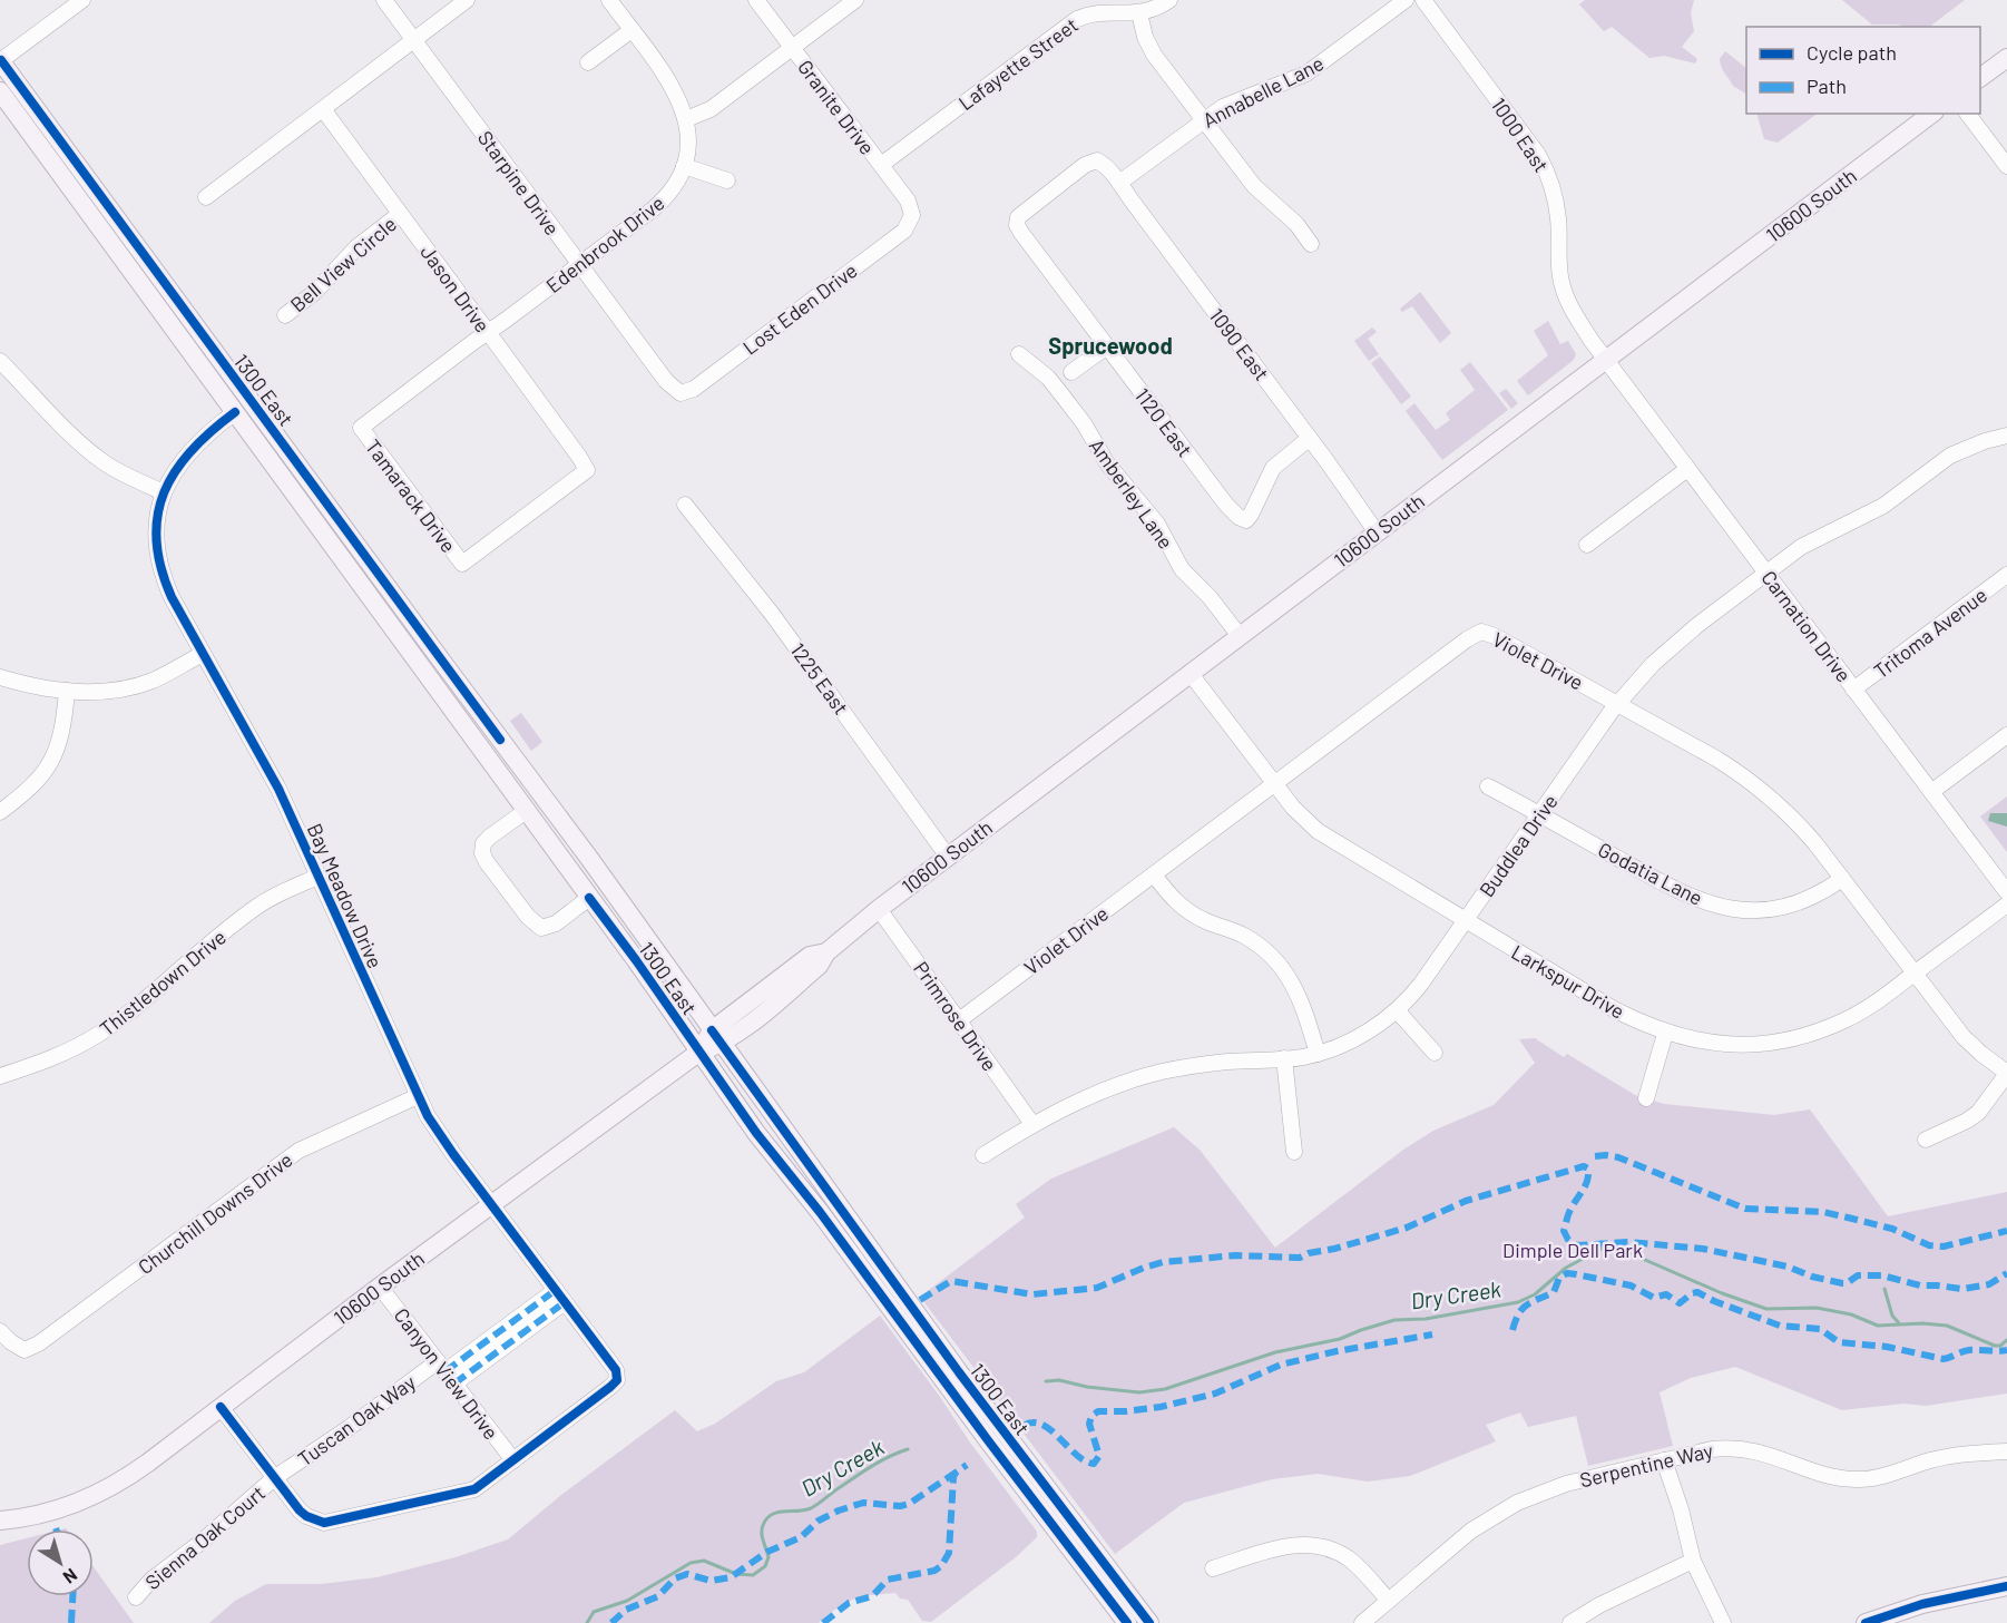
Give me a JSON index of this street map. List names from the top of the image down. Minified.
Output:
{"streets":{"main road":["10600 South","1300 East"],"street":["Lafayette Street","Annabelle Lane","Granite Drive","1000 East","Starpine Drive","Edenbrook Drive","Bell View Circle","Jason Drive","Lost Eden Drive","1090 East","1120 East","Amberley Lane","Tamarack Drive","Carnation Drive","Tritoma Avenue","Violet Drive","1225 East","Buddlea Drive","Godatia Lane","Bay Meadow Drive","Larkspur Drive","Thistledown Drive","Primrose Drive","Churchill Downs Drive","Canyon View Drive","Tuscan Oak Way","Serpentine Way","Sienna Oak Court"]},"crossings":[["Lafayette Street","Granite Drive"],["Annabelle Lane","1090 East"],["Granite Drive","Lost Eden Drive"],["1000 East","10600 South"],["1000 East","Carnation Drive"],["Starpine Drive","Edenbrook Drive"],["Starpine Drive","Lost Eden Drive"],["10600 South","1090 East"],["10600 South","1300 East"],["10600 South","Amberley Lane"],["10600 South","Carnation Drive"],["10600 South","1225 East"],["10600 South","Bay Meadow Drive"],["10600 South","Larkspur Drive"],["10600 South","Primrose Drive"],["10600 South","Canyon View Drive"],["Edenbrook Drive","Jason Drive"],["Edenbrook Drive","Tamarack Drive"],["Bell View Circle","Jason Drive"],["Jason Drive","Tamarack Drive"],["1090 East","1120 East"],["1300 East","Bay Meadow Drive"],["Carnation Drive","Tritoma Avenue"],["Carnation Drive","Buddlea Drive"],["Violet Drive","Buddlea Drive"],["Violet Drive","Godatia Lane"],["Violet Drive","Larkspur Drive"],["Violet Drive","Primrose Drive"],["Buddlea Drive","Godatia Lane"],["Buddlea Drive","Larkspur Drive"],["Buddlea Drive","Primrose Drive"],["Bay Meadow Drive","Thistledown Drive"],["Bay Meadow Drive","Churchill Downs Drive"],["Bay Meadow Drive","Canyon View Drive"],["Bay Meadow Drive","Tuscan Oak Way"],["Canyon View Drive","Tuscan Oak Way"],["Tuscan Oak Way","Sienna Oak Court"]],"districts":["Sprucewood"],"water":["Dry Creek"],"parks":["Dimple Dell Park"],"legend":["Cycle path","Path"],"north":"bottom right"}
